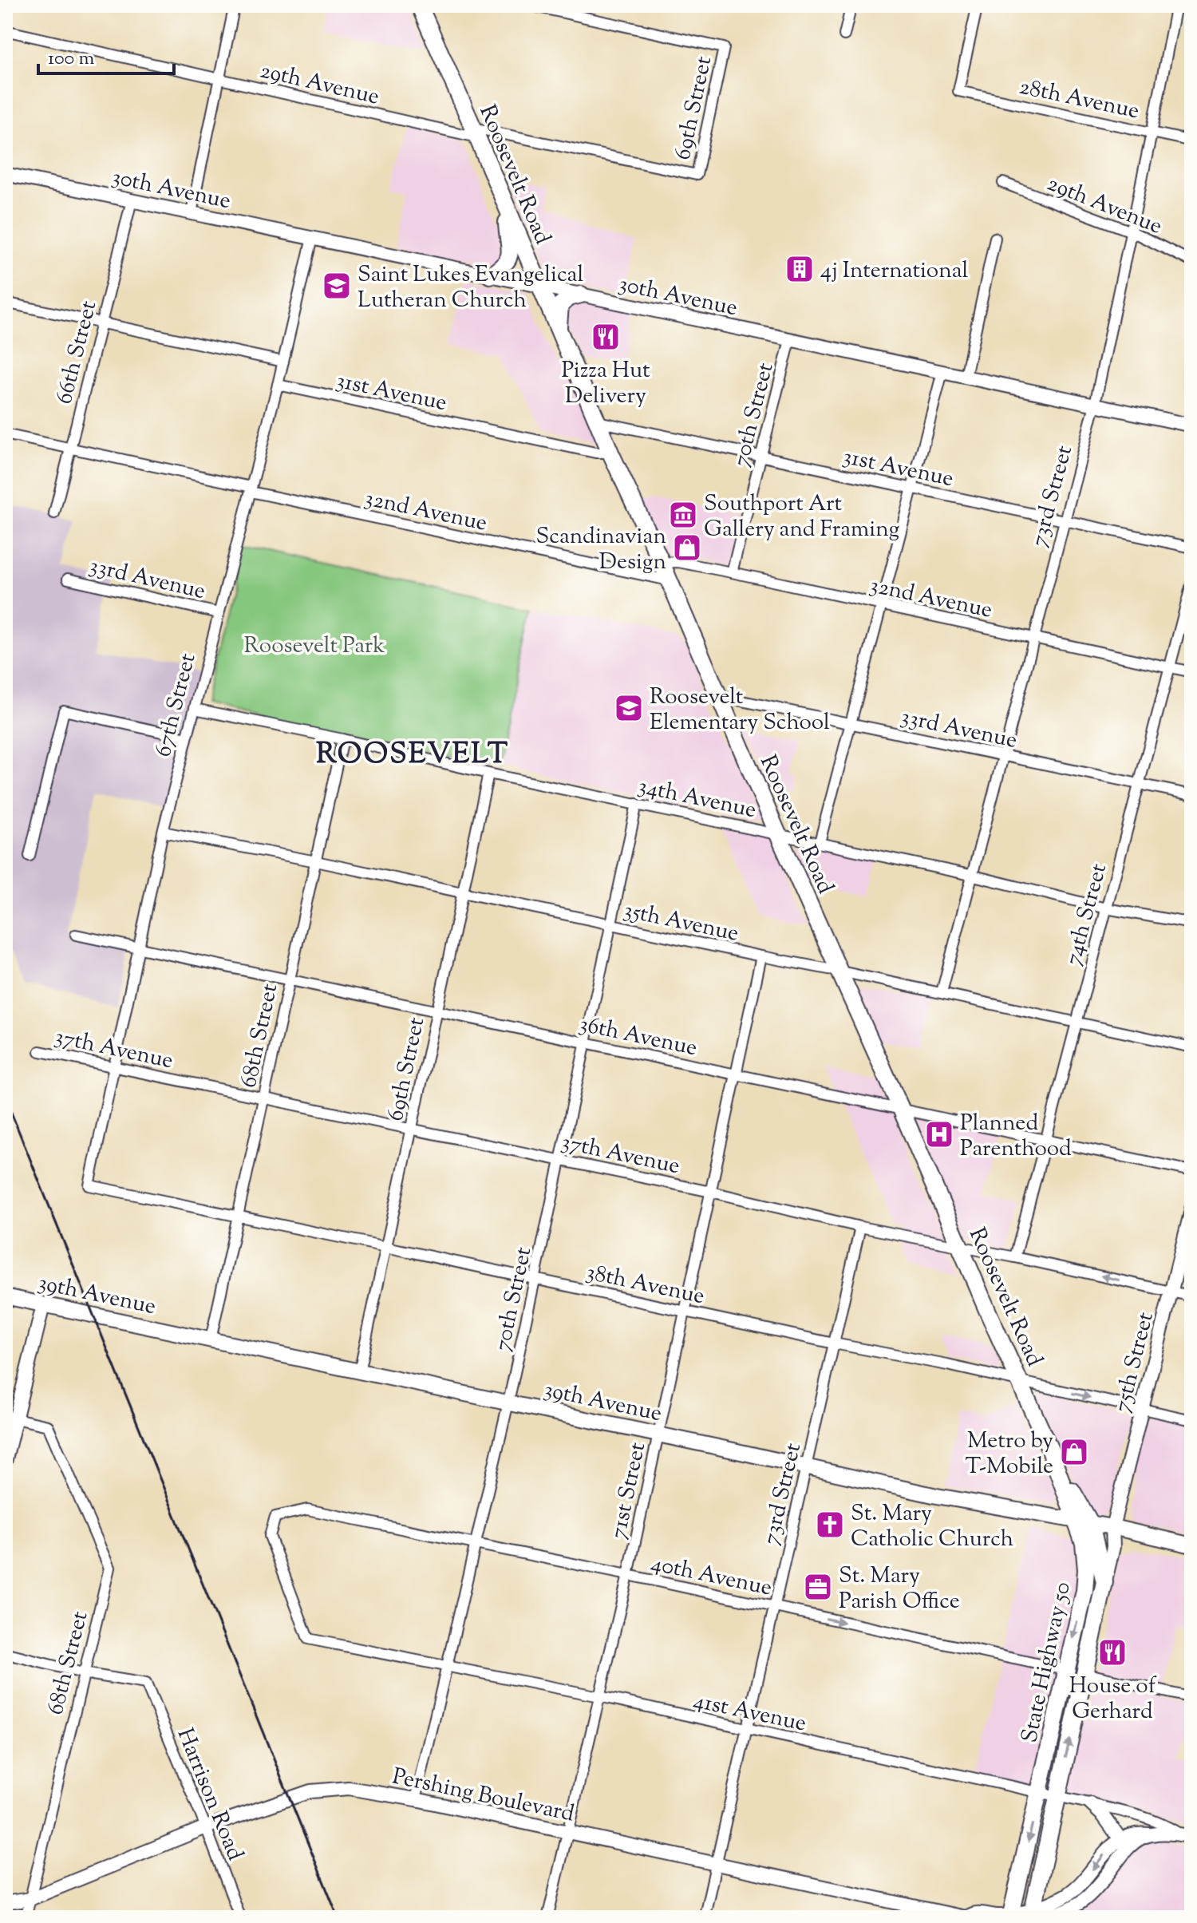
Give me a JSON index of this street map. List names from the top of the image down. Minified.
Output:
{"streets":{"main road":["Roosevelt Road","39th Avenue","State Highway 50"],"street":["29th Avenue","28th Avenue","69th Street","30th Avenue","66th Street","31st Avenue","70th Street","73rd Street","32nd Avenue","33rd Avenue","67th Street","34th Avenue","74th Street","35th Avenue","36th Avenue","68th Street","37th Avenue","38th Avenue","75th Street","71st Street","40th Avenue","41st Avenue","Harrison Road","Pershing Boulevard"]},"crossings":[["29th Avenue","69th Street"],["29th Avenue","Roosevelt Road"],["29th Avenue","73rd Street"],["28th Avenue","73rd Street"],["69th Street","34th Avenue"],["69th Street","35th Avenue"],["69th Street","36th Avenue"],["69th Street","37th Avenue"],["69th Street","38th Avenue"],["69th Street","39th Avenue"],["Roosevelt Road","30th Avenue"],["Roosevelt Road","31st Avenue"],["Roosevelt Road","32nd Avenue"],["Roosevelt Road","33rd Avenue"],["Roosevelt Road","34th Avenue"],["Roosevelt Road","35th Avenue"],["Roosevelt Road","36th Avenue"],["Roosevelt Road","37th Avenue"],["Roosevelt Road","38th Avenue"],["Roosevelt Road","State Highway 50"],["30th Avenue","66th Street"],["30th Avenue","70th Street"],["30th Avenue","73rd Street"],["30th Avenue","67th Street"],["66th Street","32nd Avenue"],["31st Avenue","70th Street"],["31st Avenue","73rd Street"],["31st Avenue","67th Street"],["70th Street","32nd Avenue"],["70th Street","34th Avenue"],["70th Street","35th Avenue"],["70th Street","36th Avenue"],["70th Street","37th Avenue"],["70th Street","38th Avenue"],["70th Street","39th Avenue"],["70th Street","40th Avenue"],["70th Street","41st Avenue"],["70th Street","Pershing Boulevard"],["73rd Street","32nd Avenue"],["73rd Street","33rd Avenue"],["73rd Street","34th Avenue"],["73rd Street","35th Avenue"],["73rd Street","37th Avenue"],["73rd Street","38th Avenue"],["73rd Street","39th Avenue"],["73rd Street","40th Avenue"],["73rd Street","41st Avenue"],["73rd Street","Pershing Boulevard"],["32nd Avenue","67th Street"],["32nd Avenue","74th Street"],["33rd Avenue","67th Street"],["33rd Avenue","74th Street"],["67th Street","34th Avenue"],["67th Street","35th Avenue"],["67th Street","36th Avenue"],["67th Street","37th Avenue"],["67th Street","38th Avenue"],["34th Avenue","74th Street"],["34th Avenue","68th Street"],["74th Street","35th Avenue"],["74th Street","36th Avenue"],["74th Street","37th Avenue"],["35th Avenue","68th Street"],["35th Avenue","71st Street"],["36th Avenue","68th Street"],["36th Avenue","71st Street"],["68th Street","37th Avenue"],["68th Street","38th Avenue"],["68th Street","39th Avenue"],["68th Street","Harrison Road"],["68th Street","Pershing Boulevard"],["37th Avenue","75th Street"],["37th Avenue","71st Street"],["38th Avenue","75th Street"],["38th Avenue","71st Street"],["39th Avenue","75th Street"],["39th Avenue","71st Street"],["39th Avenue","State Highway 50"],["75th Street","State Highway 50"],["71st Street","40th Avenue"],["71st Street","41st Avenue"],["71st Street","Pershing Boulevard"],["40th Avenue","State Highway 50"],["40th Avenue","41st Avenue"],["State Highway 50","41st Avenue"],["State Highway 50","Pershing Boulevard"],["41st Avenue","Pershing Boulevard"],["Harrison Road","Pershing Boulevard"]],"districts":["ROOSEVELT"],"parks":["Roosevelt Park"],"places":{"building":["4j International"],"school or university":["Saint Lukes Evangelical Lutheran Church","Roosevelt Elementary School"],"restaurant":["Pizza Hut Delivery","House of Gerhard"],"museum":["Southport Art Gallery and Framing"],"shop":["Scandinavian Design","Metro by T-Mobile"],"hospital":["Planned Parenthood"],"church":["St. Mary Catholic Church"],"office":["St. Mary Parish Office"]},"scale_bar":"100 m"}
